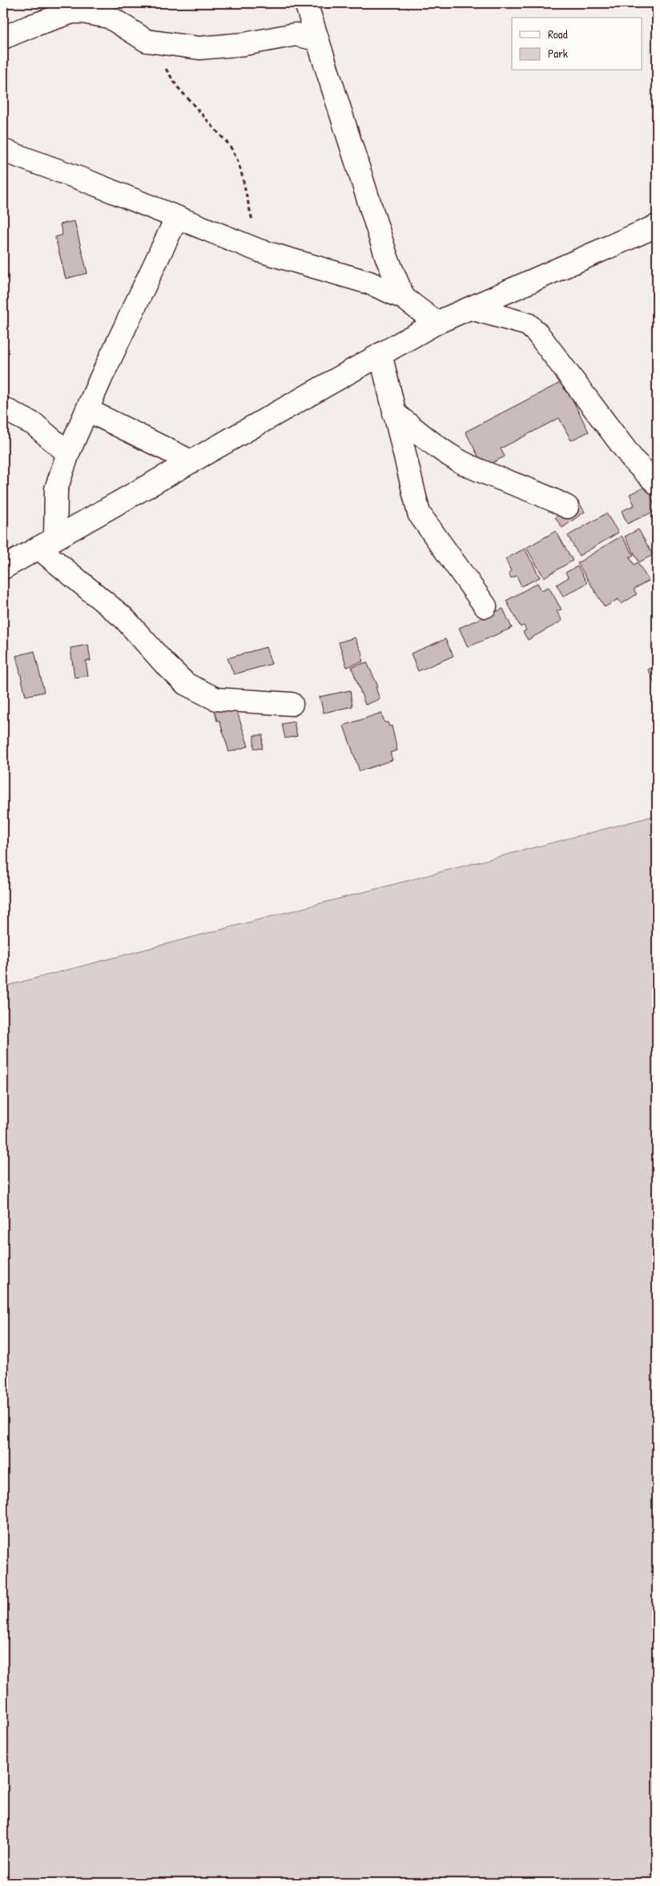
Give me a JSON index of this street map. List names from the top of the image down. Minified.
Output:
{"legend":["Road","Park"]}
